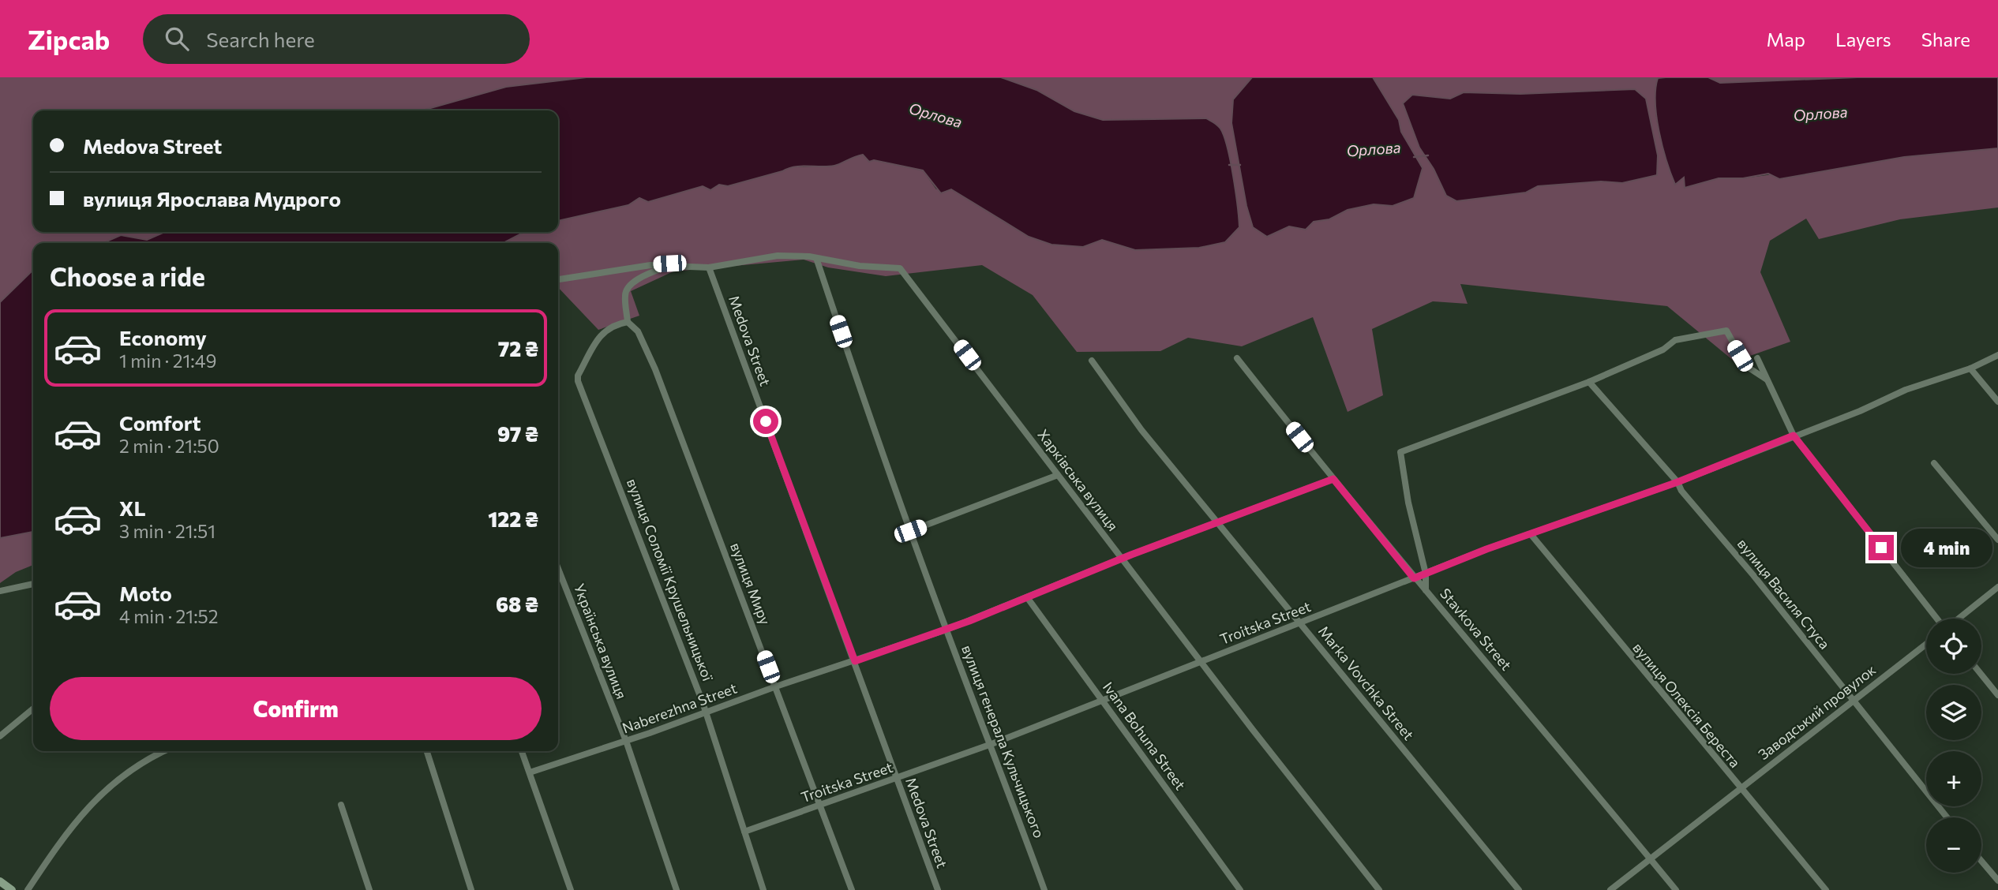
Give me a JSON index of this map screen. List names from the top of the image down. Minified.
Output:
{"streets":{"street":["Medova Street","Харківська вулиця","вулиця Соломії Крушельницької","вулиця Миру","вулиця Василя Стуса","Troitska Street","Stavkova Street","Українська вулиця","Marka Vovchka Street","вулиця Олексія Береста","Naberezhna Street","Заводський провулок","Ivana Bohuna Street","вулиця генерала Кульчицького"]},"crossings":[["Medova Street","Troitska Street"],["Medova Street","Naberezhna Street"],["Харківська вулиця","Troitska Street"],["Харківська вулиця","Naberezhna Street"],["Харківська вулиця","вулиця генерала Кульчицького"],["вулиця Соломії Крушельницької","вулиця Миру"],["вулиця Соломії Крушельницької","Troitska Street"],["вулиця Соломії Крушельницької","Naberezhna Street"],["вулиця Миру","Troitska Street"],["вулиця Миру","Naberezhna Street"],["вулиця Василя Стуса","Troitska Street"],["вулиця Василя Стуса","Заводський провулок"],["Troitska Street","Stavkova Street"],["Troitska Street","Marka Vovchka Street"],["Troitska Street","вулиця Олексія Береста"],["Troitska Street","Ivana Bohuna Street"],["Troitska Street","вулиця генерала Кульчицького"],["Stavkova Street","Naberezhna Street"],["Stavkova Street","Заводський провулок"],["Українська вулиця","Naberezhna Street"],["Marka Vovchka Street","Naberezhna Street"],["вулиця Олексія Береста","Заводський провулок"],["Naberezhna Street","Ivana Bohuna Street"],["Naberezhna Street","вулиця генерала Кульчицького"]],"water":["Орлова"],"page":{"header":"Zipcab","search":"Search here","nav":["Map","Layers","Share"],"banner":["Medova Street","вулиця Ярослава Мудрого"],"heading":"Choose a ride","list":[{"name":"Economy","note":"1 min · 21:49","value":"72 ₴"},{"name":"Comfort","note":"2 min · 21:50","value":"97 ₴"},{"name":"XL","note":"3 min · 21:51","value":"122 ₴"},{"name":"Moto","note":"4 min · 21:52","value":"68 ₴"}],"bubble":"4 min","map_buttons":["+","−"],"buttons":"Confirm"}}
